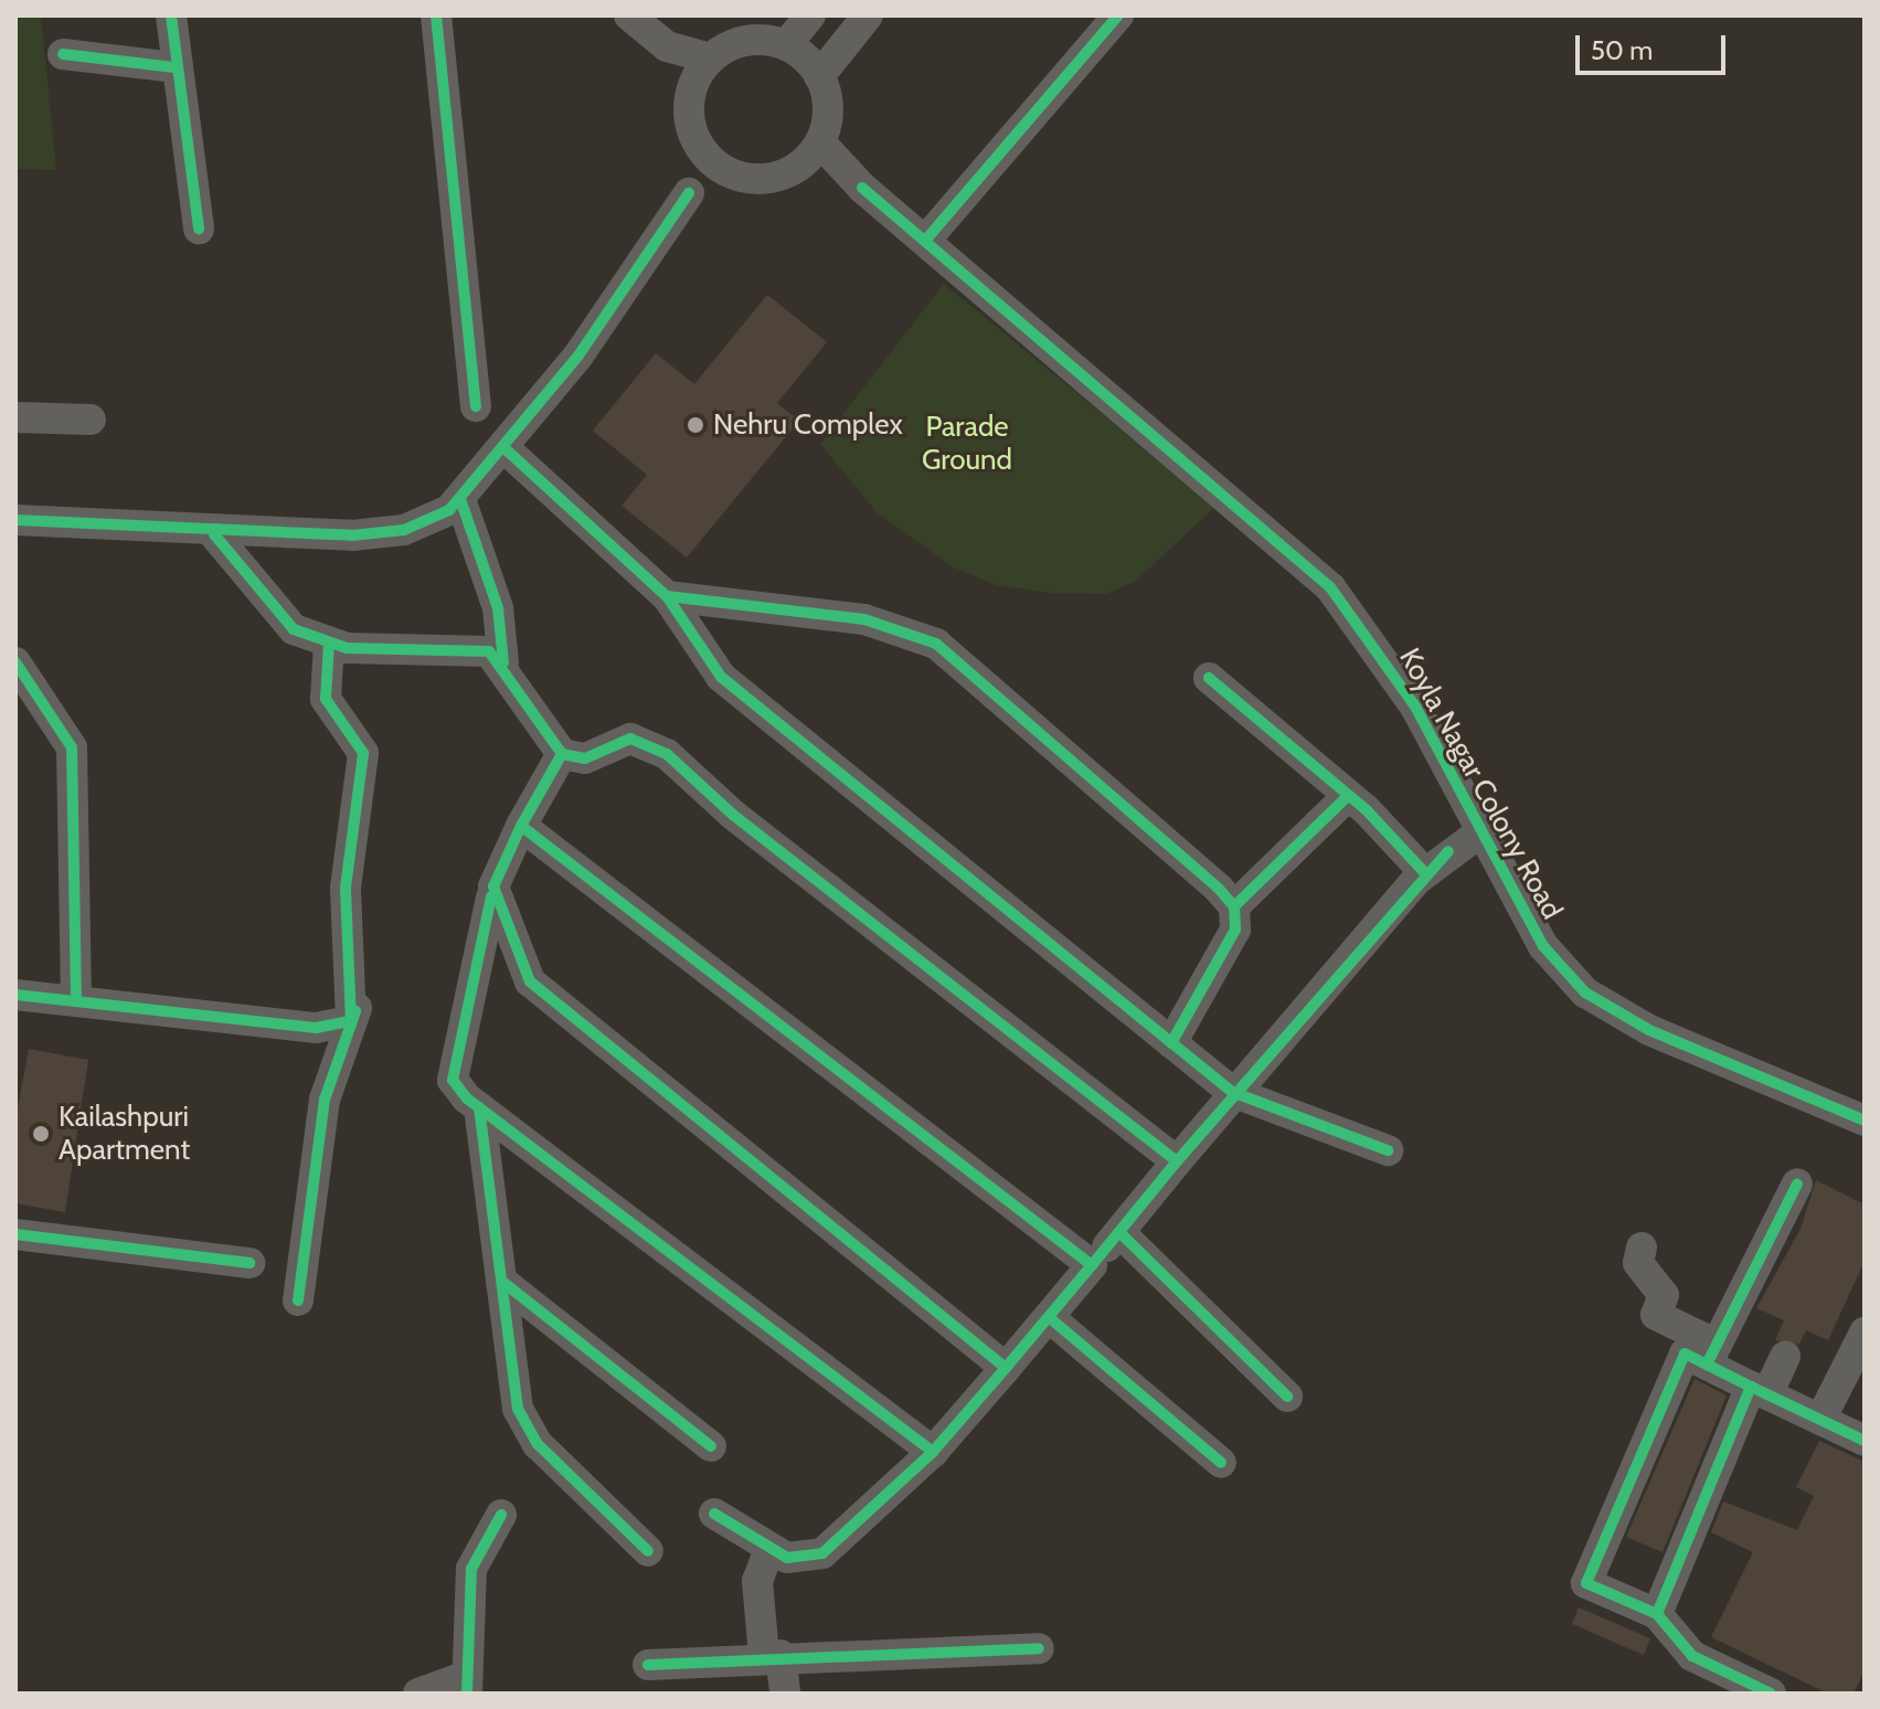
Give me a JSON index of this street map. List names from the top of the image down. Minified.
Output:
{"streets":{"street":["Koyla Nagar Colony Road"]},"parks":["Parade Ground"],"places":["Nehru Complex","Kailashpuri Apartment"],"scale_bar":"50 m"}
